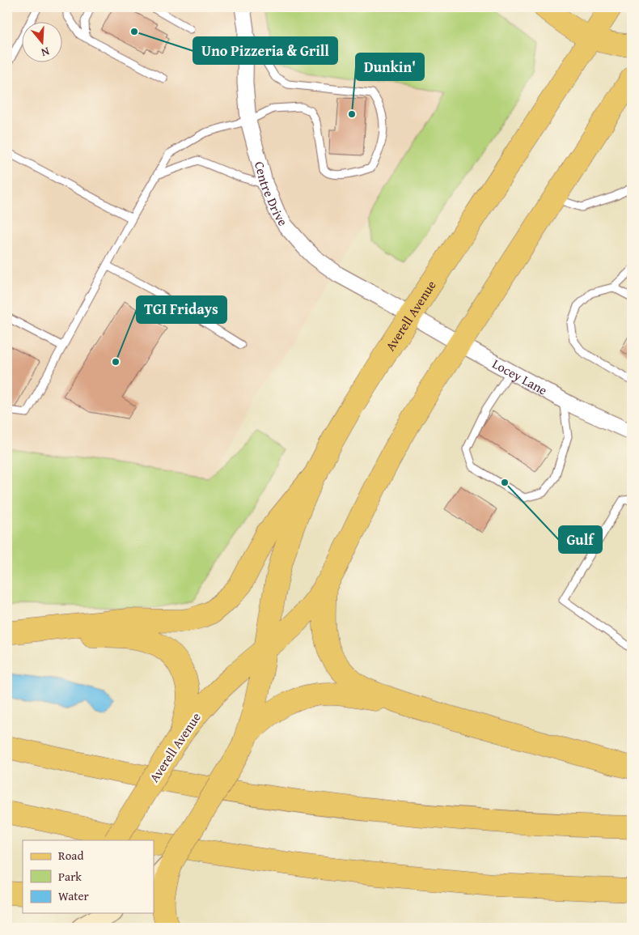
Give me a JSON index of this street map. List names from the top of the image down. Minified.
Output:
{"streets":{"main road":["Averell Avenue"],"street":["Centre Drive","Locey Lane"]},"crossings":[["Centre Drive","Averell Avenue"],["Centre Drive","Locey Lane"],["Averell Avenue","Locey Lane"]],"places":["Uno Pizzeria & Grill","Dunkin'","TGI Fridays","Gulf"],"legend":["Road","Park","Water"],"north":"bottom"}
